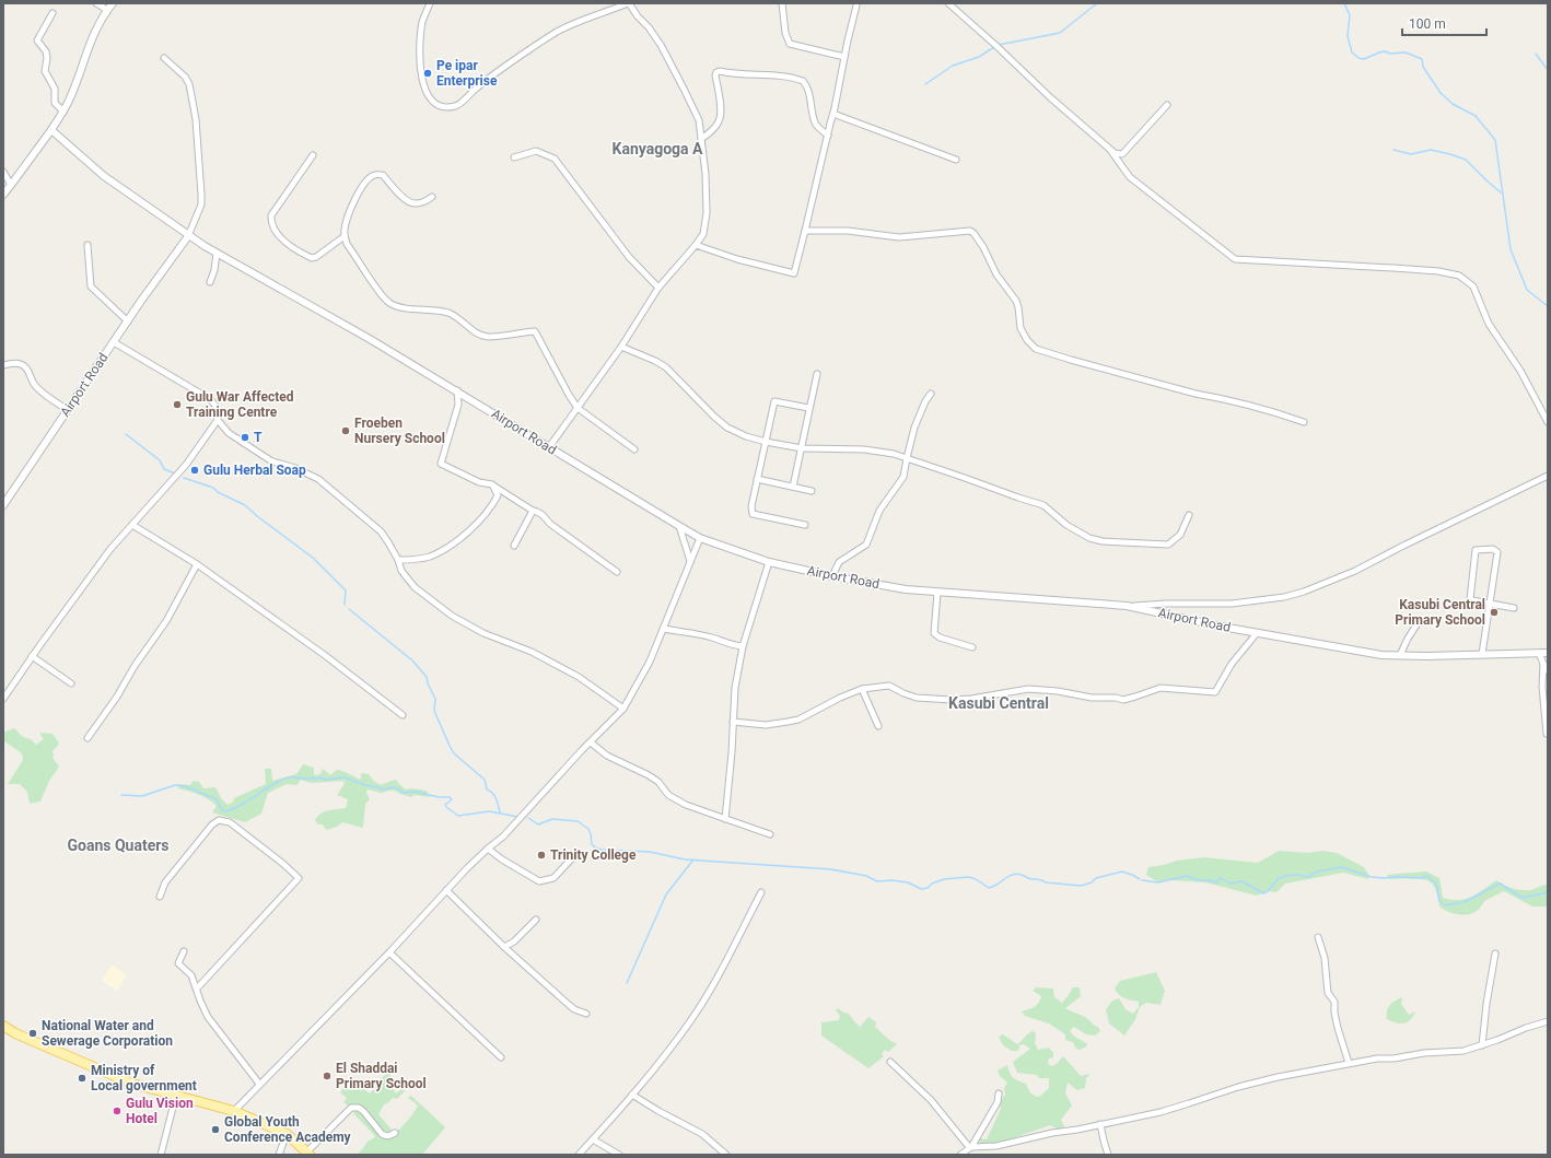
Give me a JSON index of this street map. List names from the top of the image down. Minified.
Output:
{"streets":{"street":["Airport Road"]},"districts":["Kanyagoga A","Kasubi Central","Goans Quaters"],"places":["Pe ipar Enterprise","Gulu War Affected Training Centre","Froeben Nursery School","T","Gulu Herbal Soap","Kasubi Central Primary School","Trinity College","National Water and Sewerage Corporation","El Shaddai Primary School","Ministry of Local government","Gulu Vision Hotel","Global Youth Conference Academy"],"scale_bar":"100 m"}
